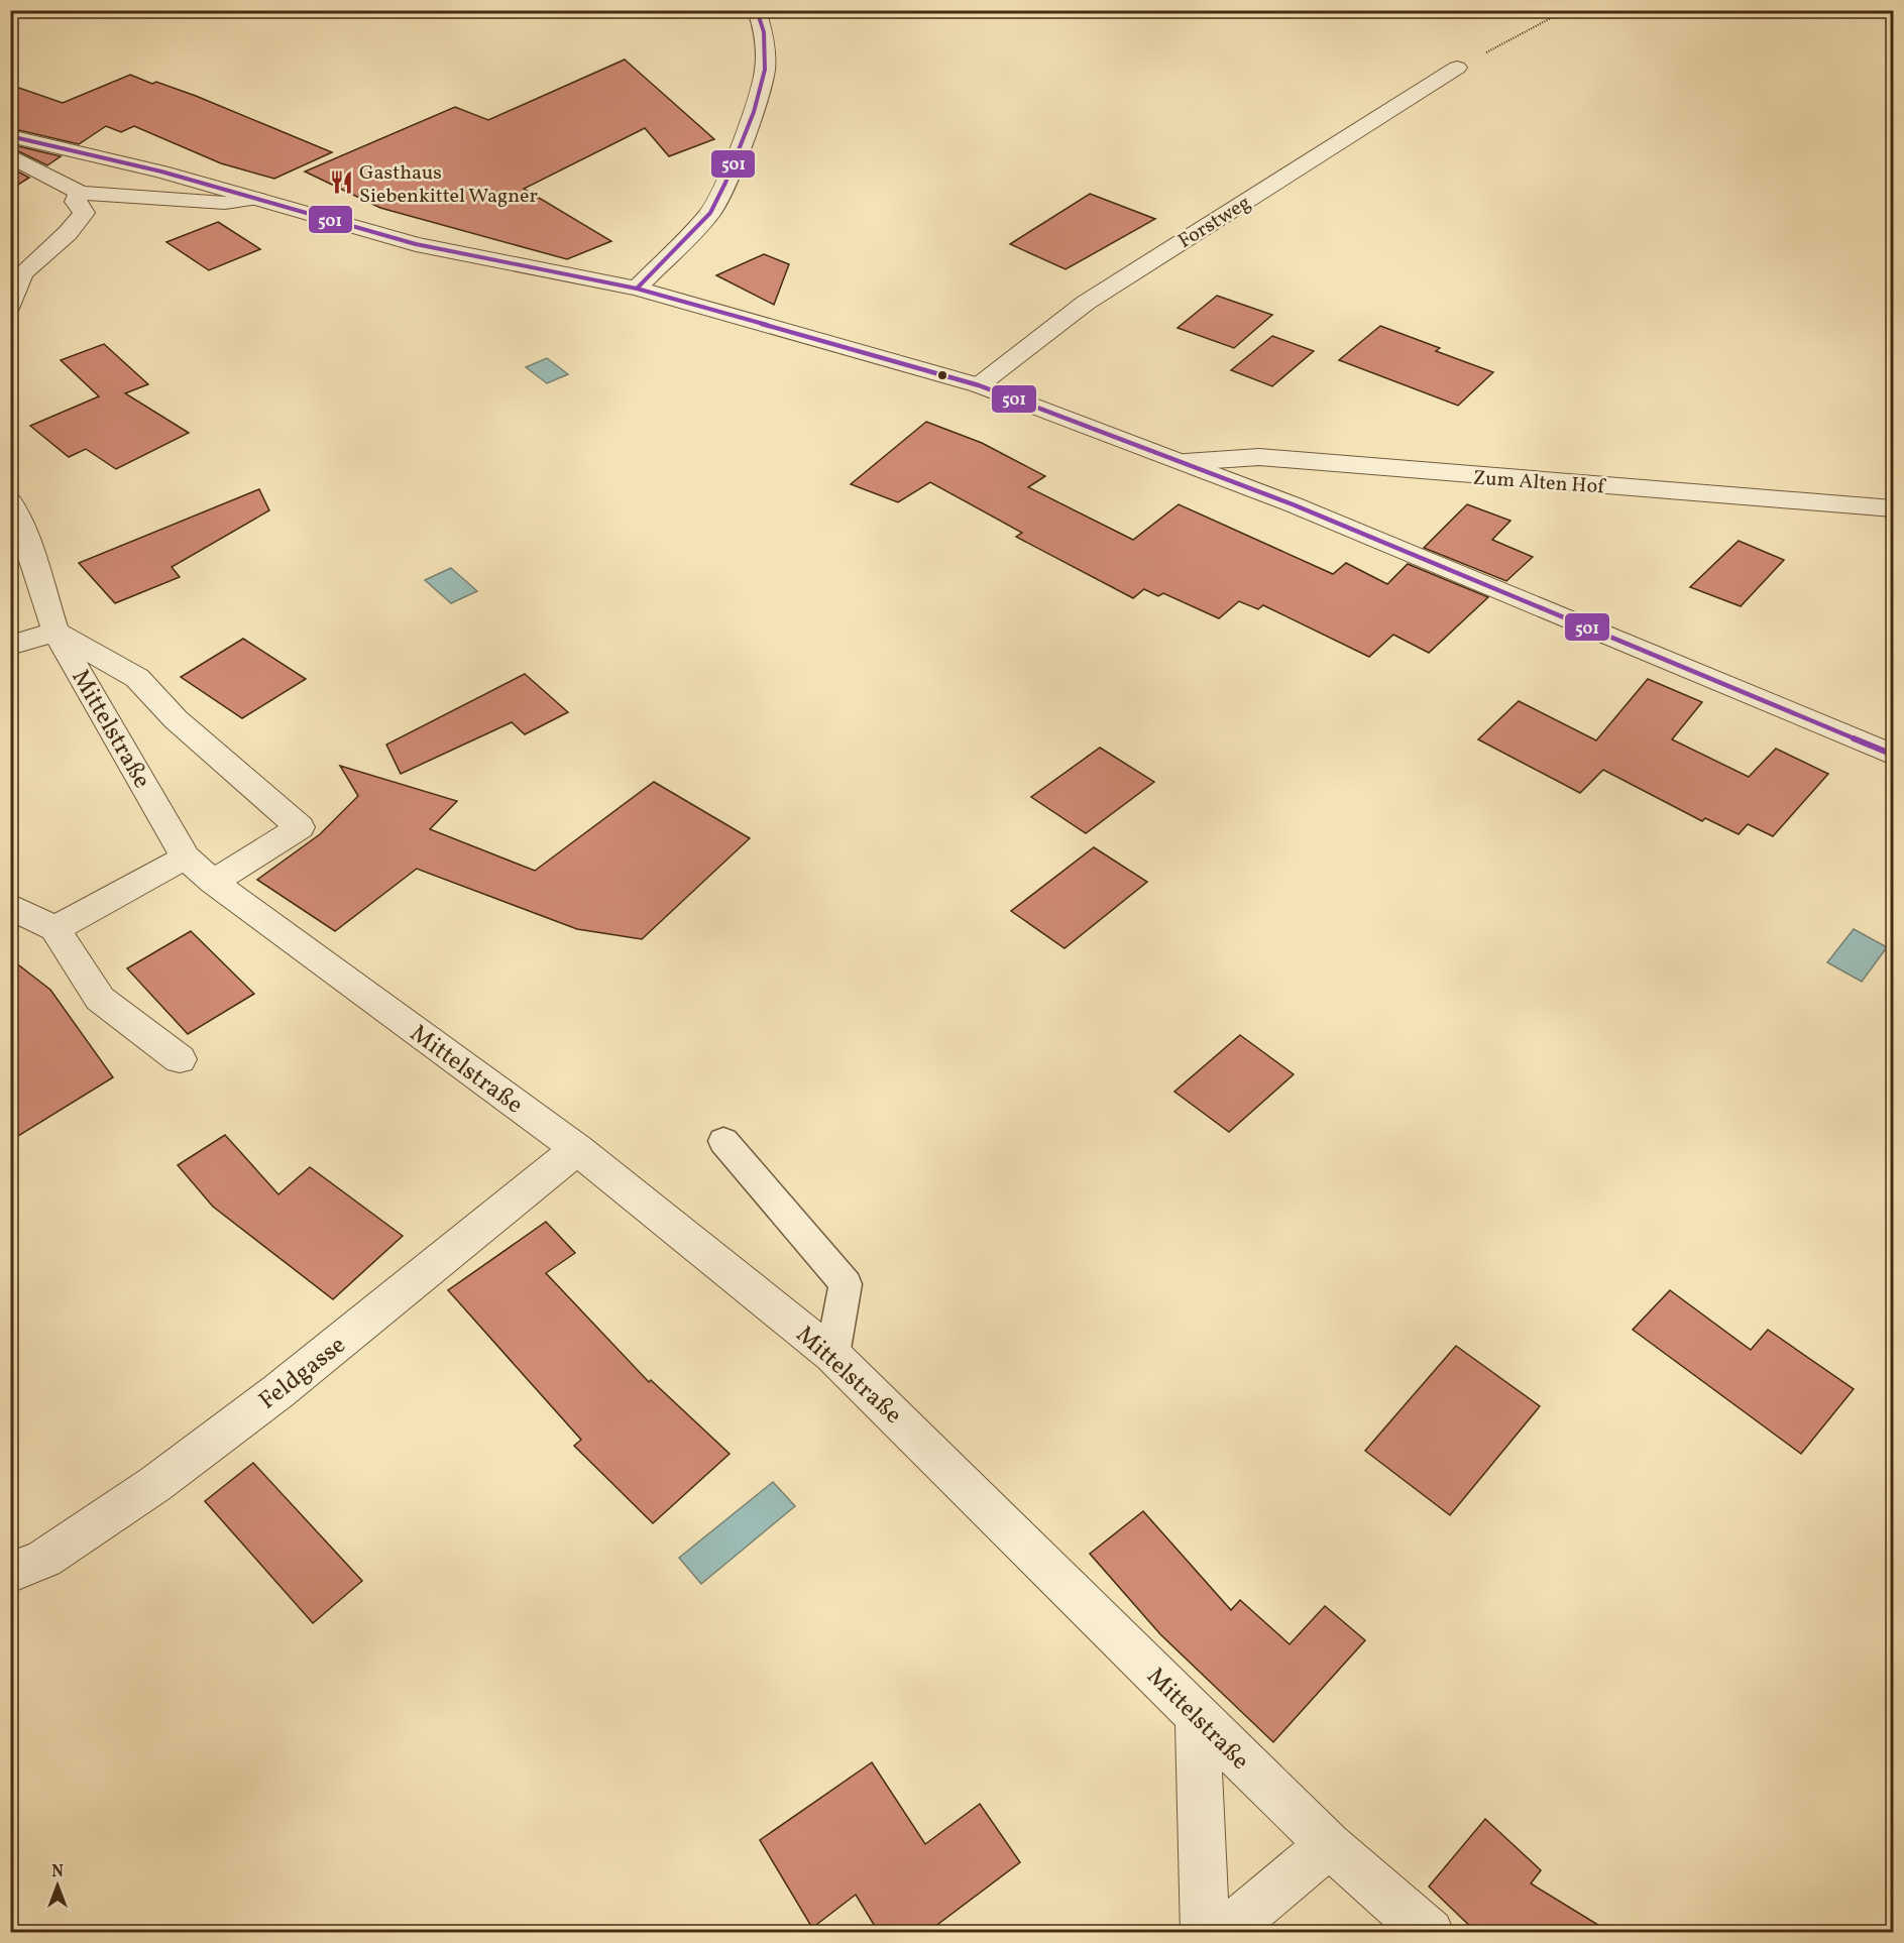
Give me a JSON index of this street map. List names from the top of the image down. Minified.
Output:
{"streets":{"street":["Forstweg","Zum Alten Hof","Mittelstraße","Feldgasse"]},"crossings":[["Mittelstraße","Feldgasse"]],"places":{"restaurant":["Gasthaus Siebenkittel Wagner"]},"lines":["transit line 501"],"north":"top"}
